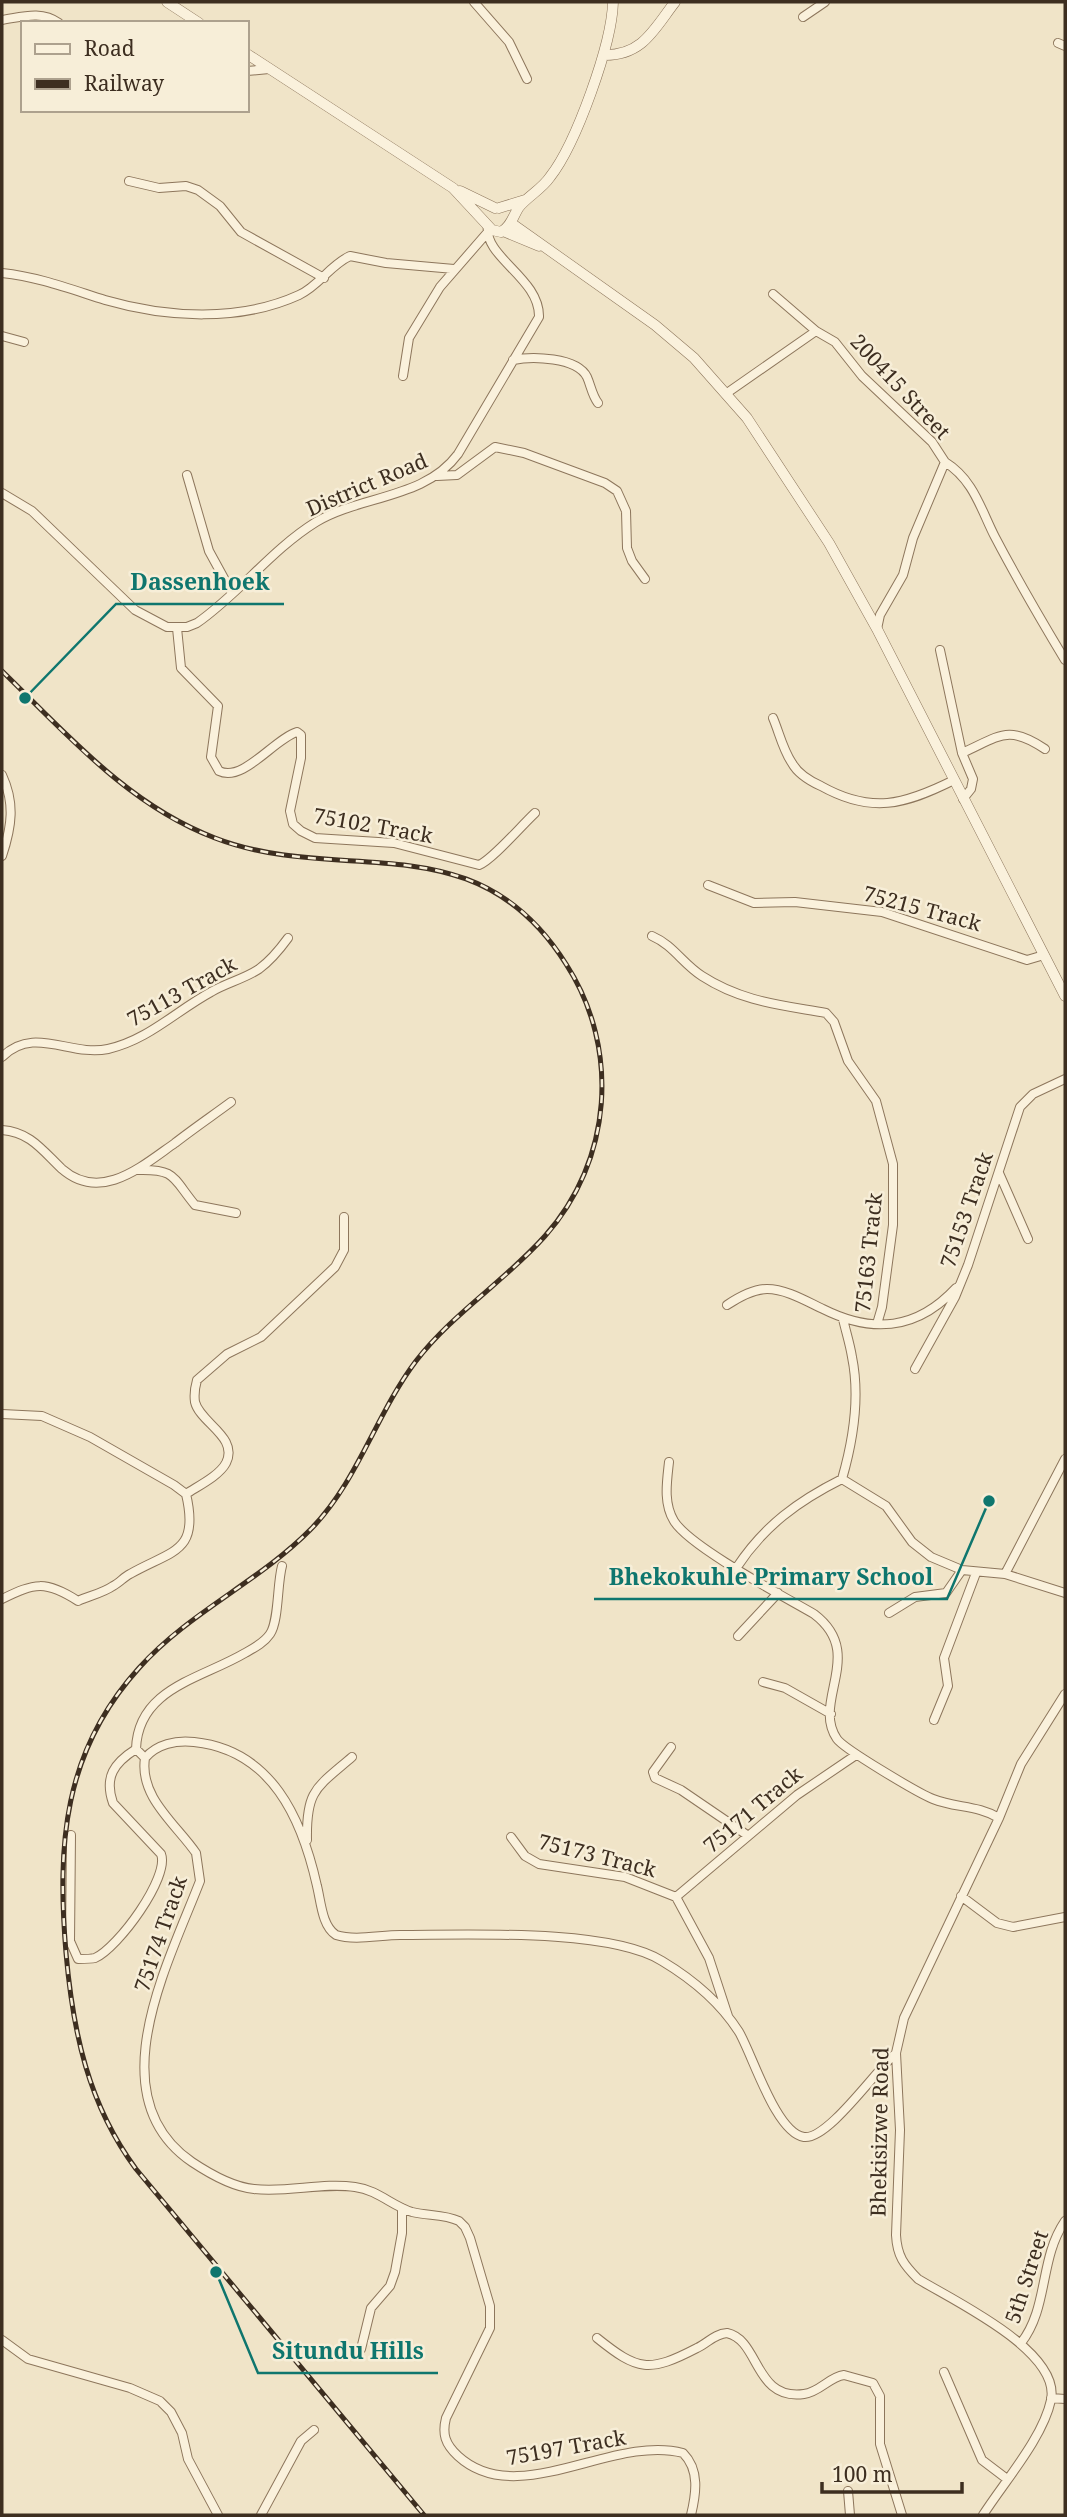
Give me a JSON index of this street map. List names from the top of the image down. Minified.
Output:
{"streets":{"street":["200415 Street","District Road","75102 Track","75215 Track","75113 Track","75153 Track","75163 Track","75171 Track","75173 Track","75174 Track","Bhekisizwe Road","5th Street","75197 Track"]},"crossings":[["District Road","75102 Track"],["75153 Track","75163 Track"],["75171 Track","75173 Track"],["75174 Track","75197 Track"],["Bhekisizwe Road","5th Street"]],"places":["Dassenhoek","Bhekokuhle Primary School","Situndu Hills"],"legend":["Road","Railway"],"scale_bar":"100 m"}
